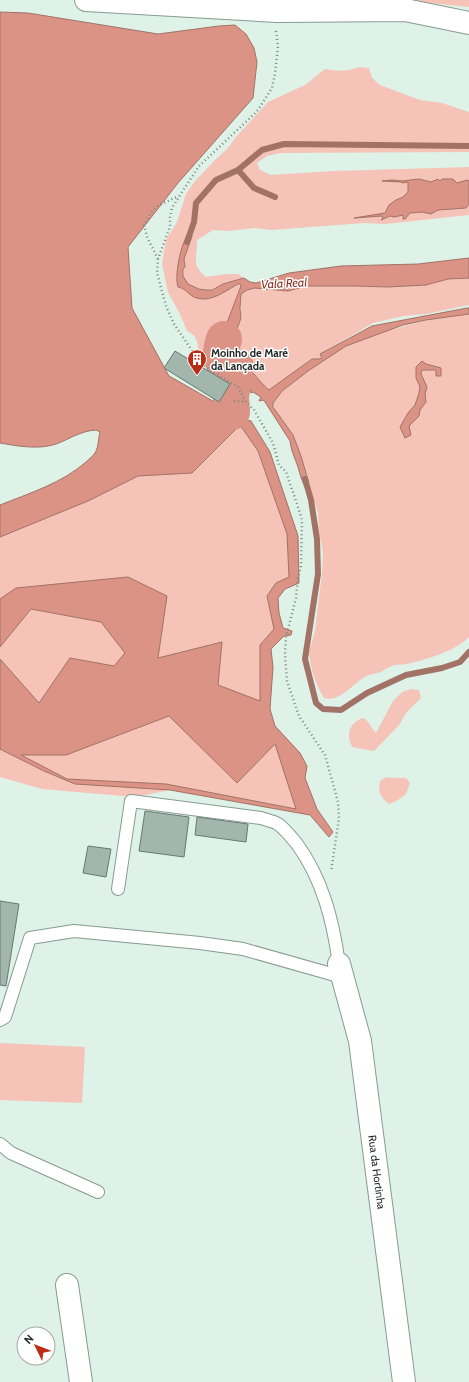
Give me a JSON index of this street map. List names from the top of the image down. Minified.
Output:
{"streets":{"street":["Rua da Hortinha"]},"water":["Vala Real"],"places":{"building":["Moinho de Maré da Lançada"]},"north":"top left"}
